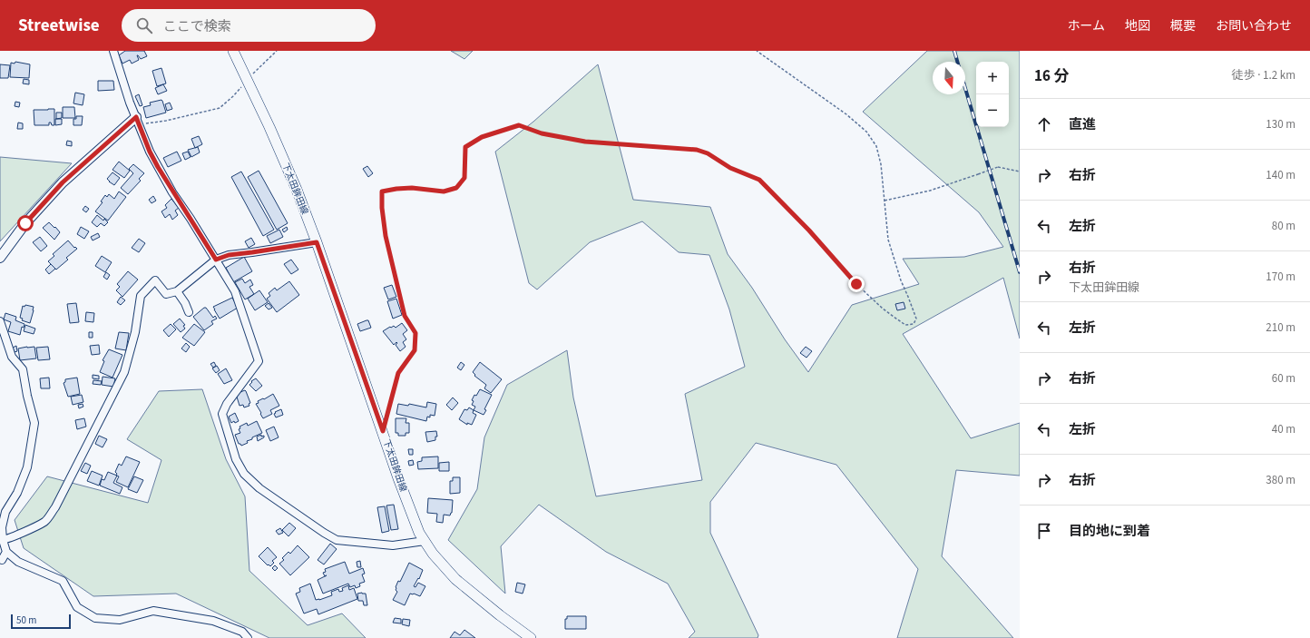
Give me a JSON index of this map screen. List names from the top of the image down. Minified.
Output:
{"streets":{"main road":["下太田鉾田線"]},"scale_bar":"50 m","north":"bottom","page":{"header":"Streetwise","search":"ここで検索","nav":["ホーム","地図","概要","お問い合わせ"],"heading":["16 分","徒歩 · 1.2 km"],"map_buttons":["+","−"],"list":[["直進","130 m"],["右折","140 m"],["左折","80 m"],["右折","下太田鉾田線","170 m"],["左折","210 m"],["右折","60 m"],["左折","40 m"],["右折","380 m"],"目的地に到着"],"scale":"50 m"}}
